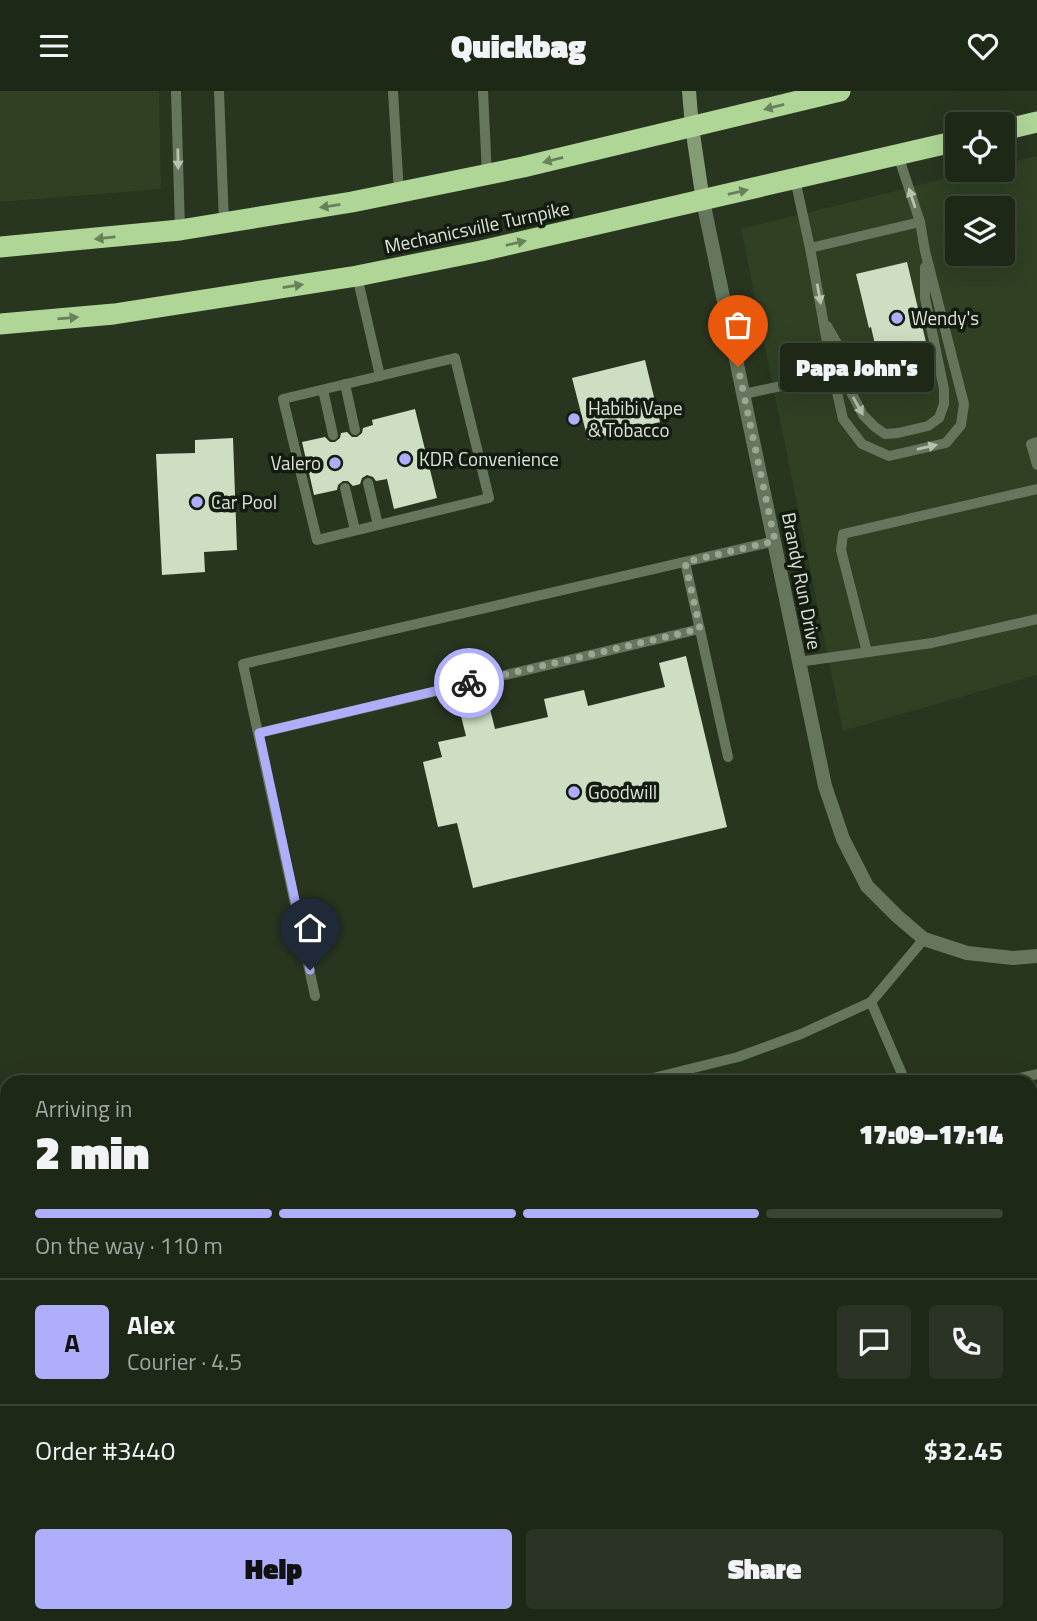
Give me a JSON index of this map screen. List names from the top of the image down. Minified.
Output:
{"streets":{"highway":["Mechanicsville Turnpike"],"street":["Brandy Run Drive"]},"crossings":[["Mechanicsville Turnpike","Brandy Run Drive"]],"places":["Wendy's","Papa John's","Habibi Vape & Tobacco","KDR Convenience","Valero","Car Pool","Goodwill"],"page":{"header":"Quickbag","bubble":"Papa John's","heading":["2 min","Arriving in","17:09–17:14"],"panel":["Alex","Courier · 4.5","Order #3440","$32.45"],"bar":"On the way · 110 m","round":"A","buttons":["Help","Share"]}}
